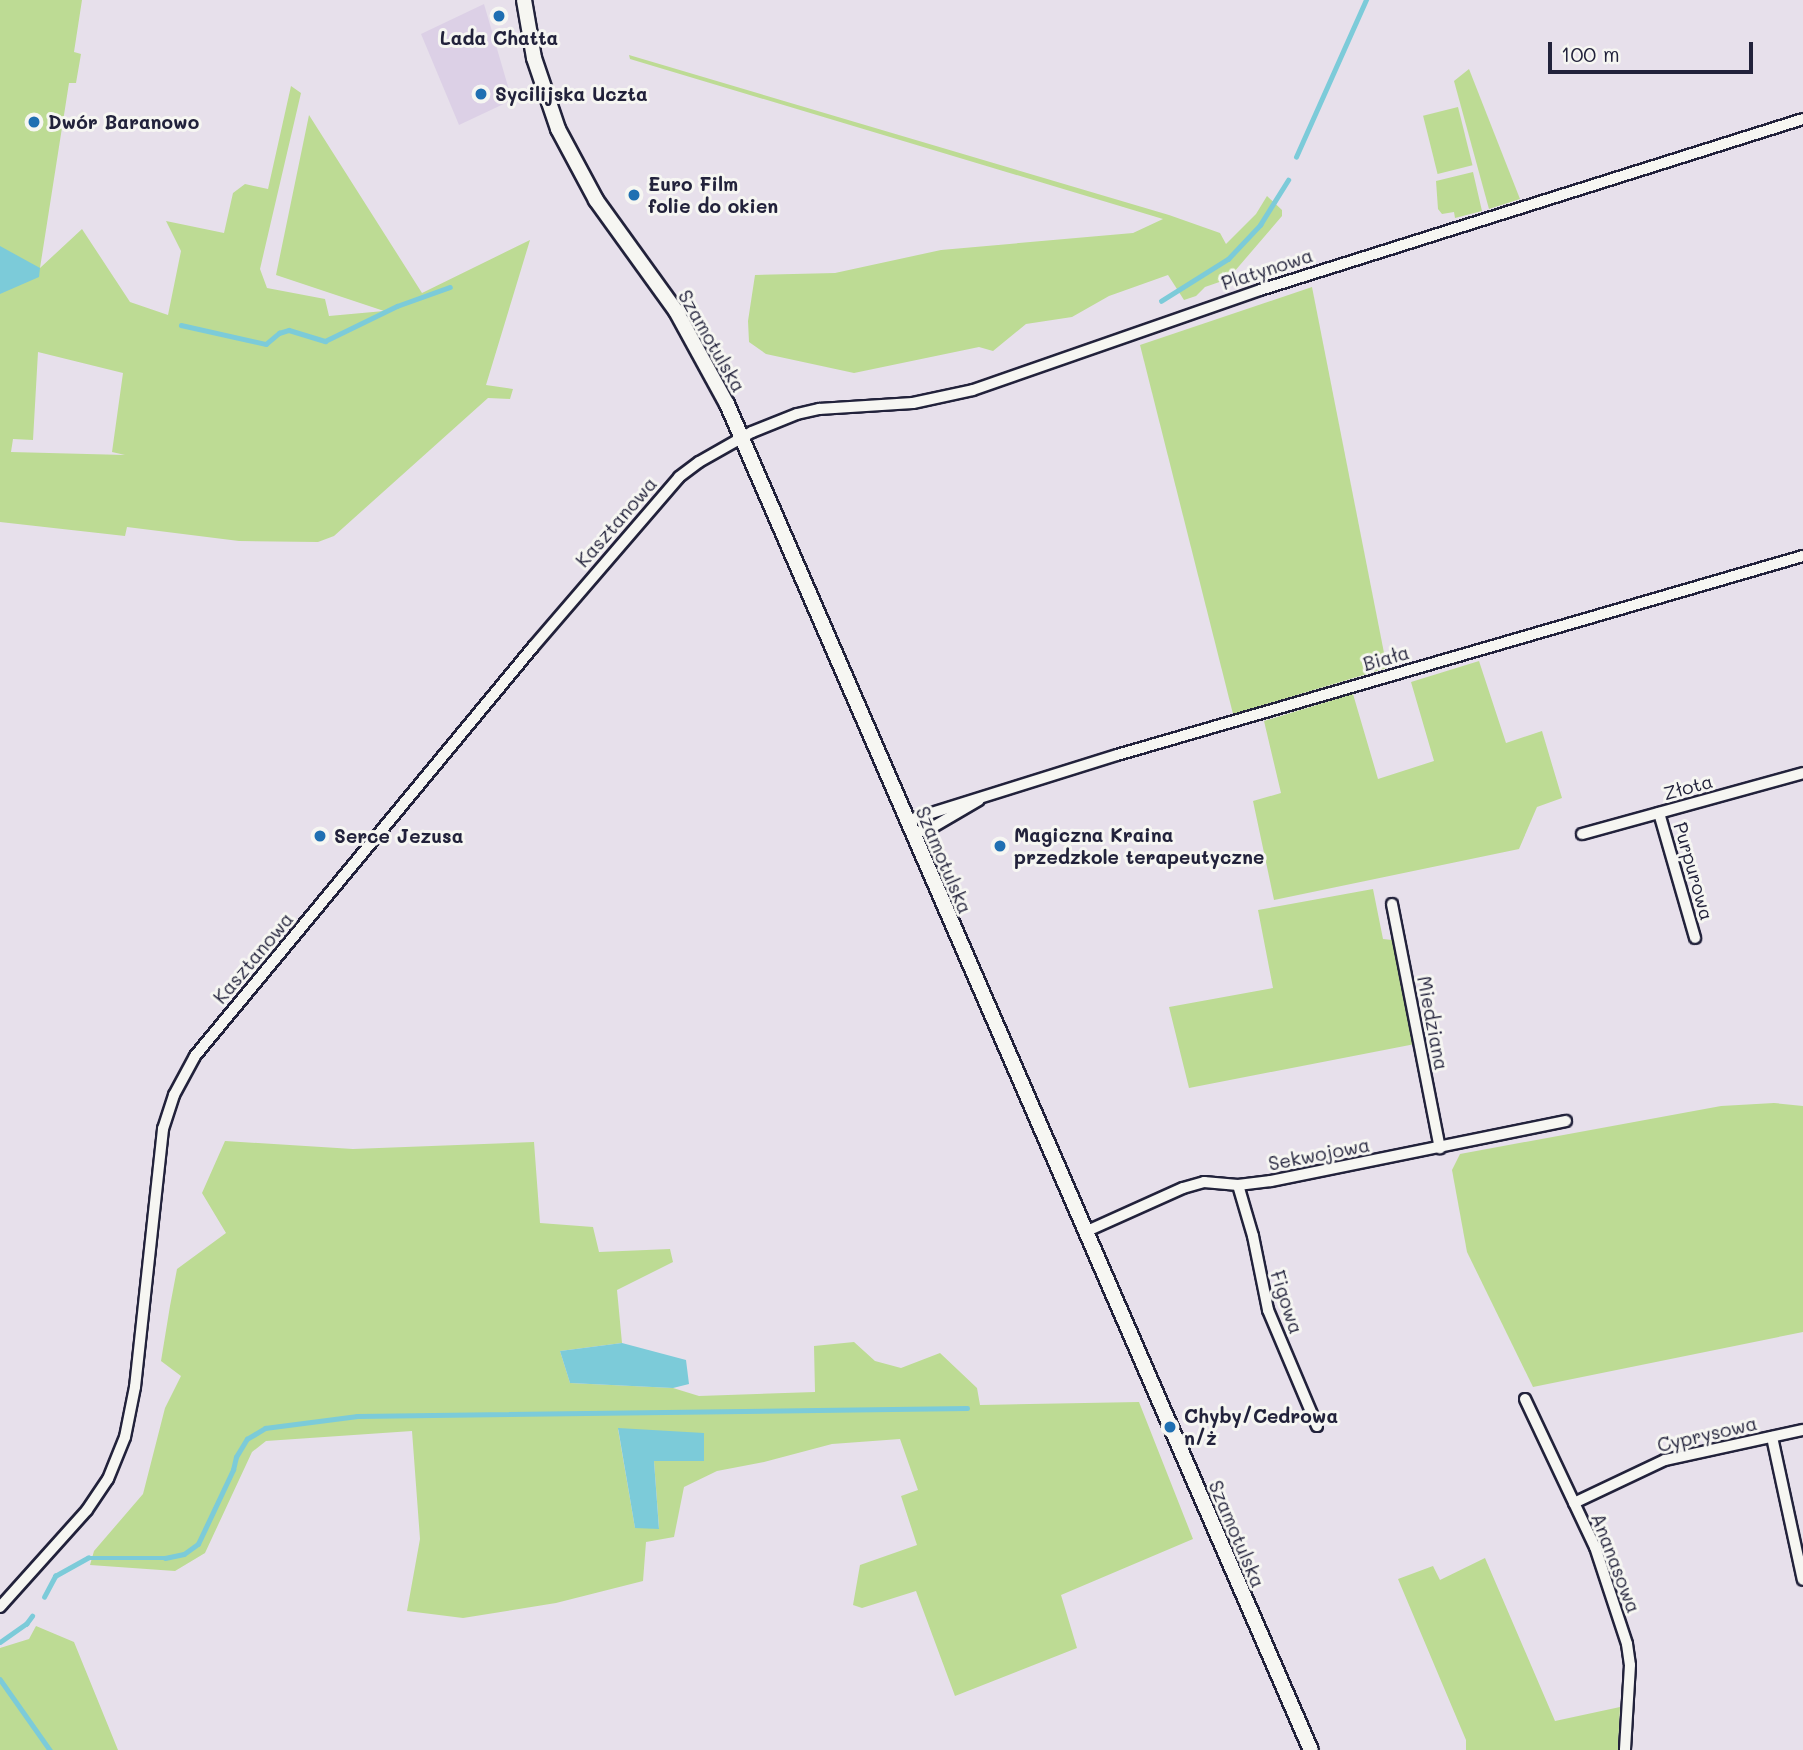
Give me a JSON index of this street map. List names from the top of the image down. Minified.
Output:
{"streets":{"street":["Platynowa","Szamotulska","Kasztanowa","Biała","Złota","Purpurowa","Miedziana","Sekwojowa","Figowa","Cyprysowa","Ananasowa"]},"crossings":[["Platynowa","Szamotulska"],["Platynowa","Kasztanowa"],["Szamotulska","Kasztanowa"],["Szamotulska","Biała"],["Szamotulska","Sekwojowa"],["Złota","Purpurowa"],["Miedziana","Sekwojowa"],["Sekwojowa","Figowa"],["Cyprysowa","Ananasowa"]],"places":["Lada Chatta","Sycilijska Uczta","Dwór Baranowo","Euro Film folie do okien","Serce Jezusa","Magiczna Kraina przedzkole terapeutyczne","Chyby/Cedrowa n/ż"],"scale_bar":"100 m"}
